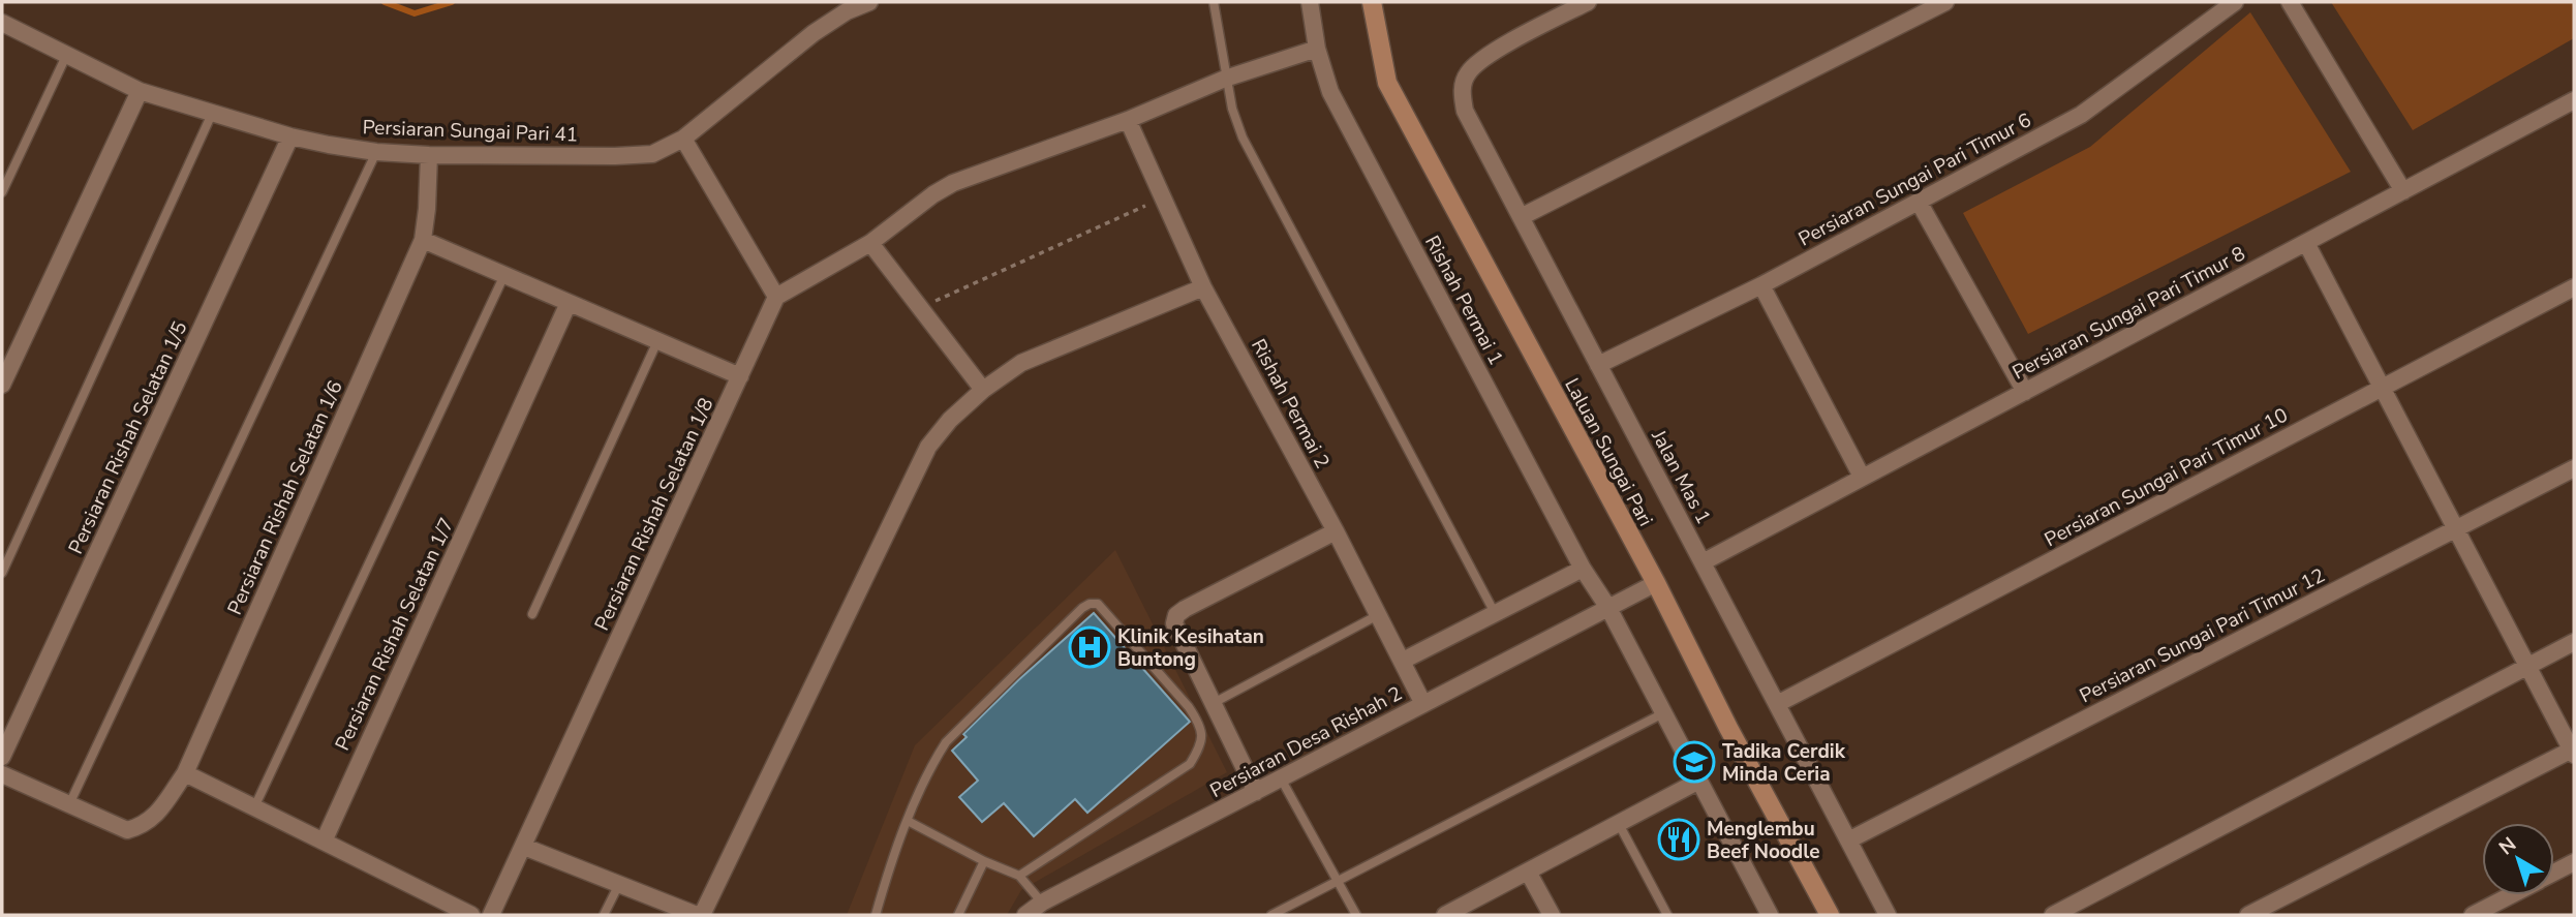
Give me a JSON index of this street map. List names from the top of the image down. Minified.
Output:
{"streets":{"main road":["Laluan Sungai Pari"],"street":["Persiaran Sungai Pari 41","Persiaran Sungai Pari Timur 6","Rishah Permai 1","Persiaran Sungai Pari Timur 8","Rishah Permai 2","Persiaran Rishah Selatan 1/5","Jalan Mas 1","Persiaran Sungai Pari Timur 10","Persiaran Rishah Selatan 1/6","Persiaran Rishah Selatan 1/8","Persiaran Rishah Selatan 1/7","Persiaran Sungai Pari Timur 12","Persiaran Desa Rishah 2"]},"crossings":[["Persiaran Sungai Pari 41","Persiaran Rishah Selatan 1/5"],["Persiaran Sungai Pari 41","Persiaran Rishah Selatan 1/6"],["Persiaran Sungai Pari Timur 6","Jalan Mas 1"],["Rishah Permai 1","Persiaran Desa Rishah 2"],["Persiaran Sungai Pari Timur 8","Jalan Mas 1"],["Rishah Permai 2","Persiaran Desa Rishah 2"],["Laluan Sungai Pari","Persiaran Desa Rishah 2"],["Jalan Mas 1","Persiaran Sungai Pari Timur 10"],["Jalan Mas 1","Persiaran Sungai Pari Timur 12"]],"places":{"hospital":["Klinik Kesihatan Buntong"],"school or university":["Tadika Cerdik Minda Ceria"],"restaurant":["Menglembu Beef Noodle"]},"north":"top left"}
